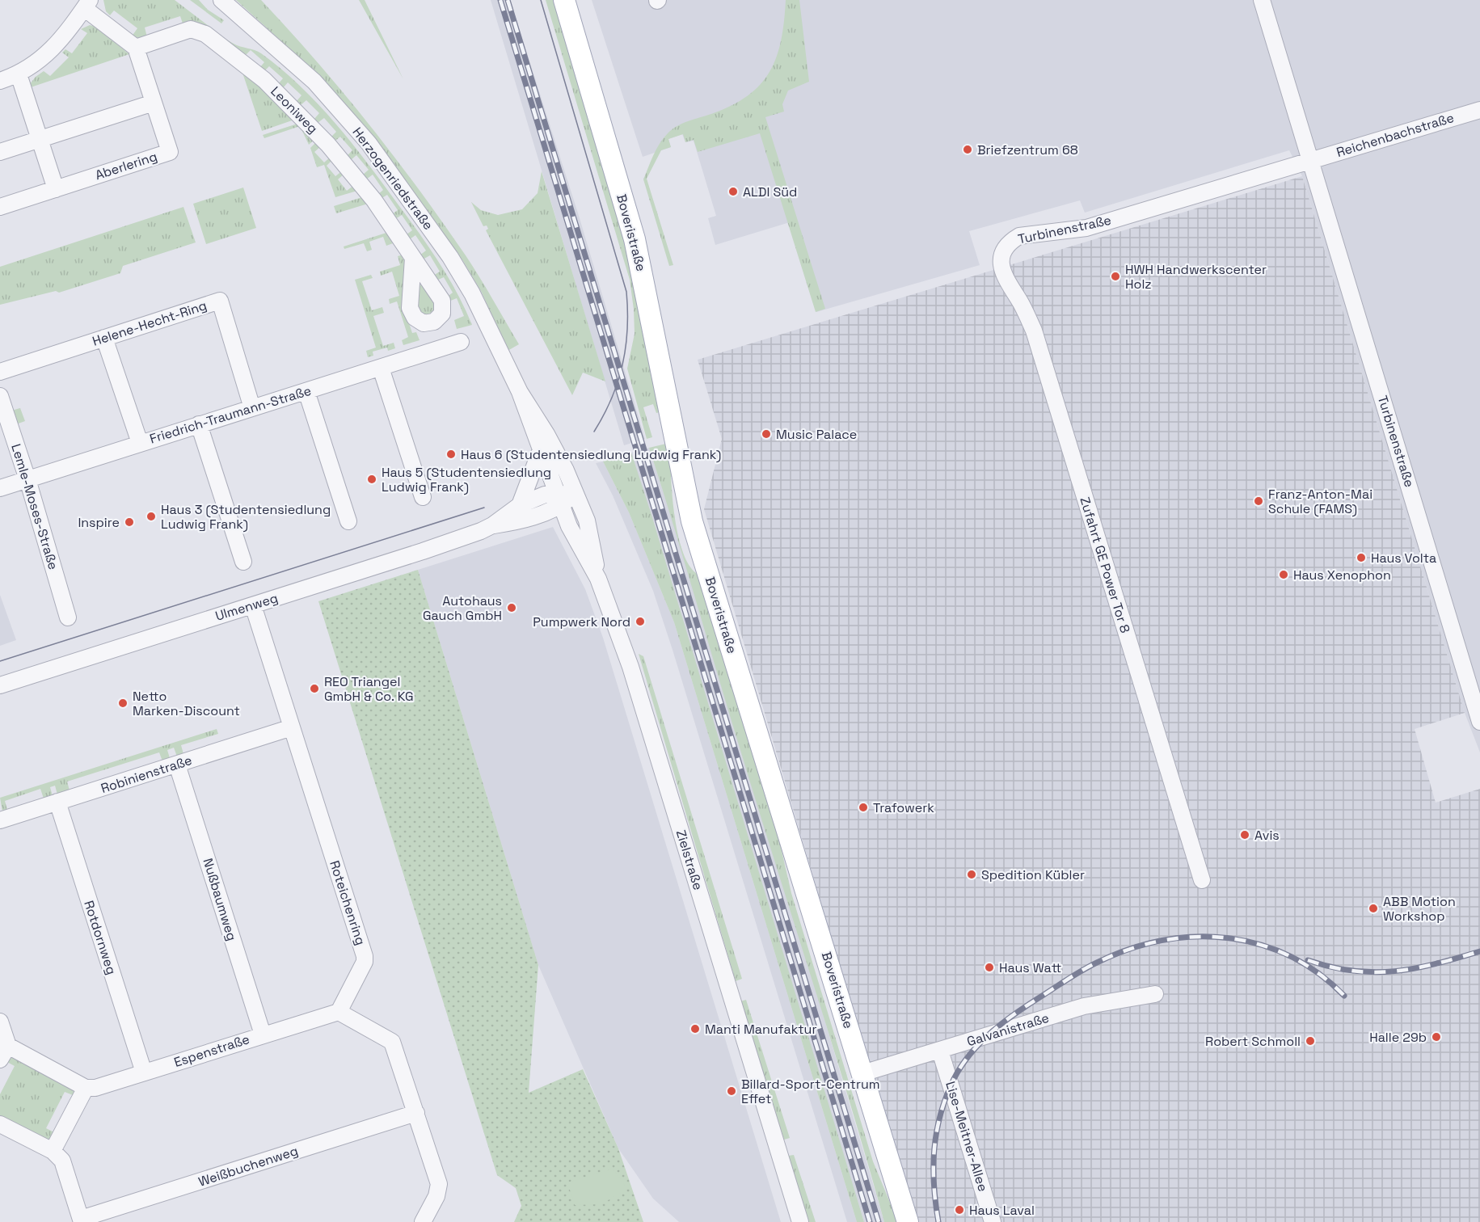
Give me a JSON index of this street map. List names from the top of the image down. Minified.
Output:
{"streets":{"main road":["Boveristraße"],"street":["Leoniweg","Reichenbachstraße","Aberlering","Herzogenriedstraße","Turbinenstraße","Helene-Hecht-Ring","Friedrich-Traumann-Straße","Lemle-Moses-Straße","Zufahrt GE Power Tor 8","Ulmenweg","Robinienstraße","Zielstraße","Nußbaumweg","Roteichenring","Rotdornweg","Galvanistraße","Espenstraße","Lise-Meitner-Allee","Weißbuchenweg"]},"crossings":[["Leoniweg","Aberlering"],["Reichenbachstraße","Turbinenstraße"],["Herzogenriedstraße","Ulmenweg"],["Herzogenriedstraße","Zielstraße"],["Turbinenstraße","Zufahrt GE Power Tor 8"],["Boveristraße","Galvanistraße"],["Helene-Hecht-Ring","Friedrich-Traumann-Straße"],["Friedrich-Traumann-Straße","Lemle-Moses-Straße"],["Ulmenweg","Zielstraße"],["Ulmenweg","Roteichenring"],["Robinienstraße","Nußbaumweg"],["Robinienstraße","Roteichenring"],["Robinienstraße","Rotdornweg"],["Nußbaumweg","Espenstraße"],["Roteichenring","Espenstraße"],["Rotdornweg","Espenstraße"],["Galvanistraße","Lise-Meitner-Allee"]],"places":["Briefzentrum 68","ALDI Süd","HWH Handwerkscenter Holz","Music Palace","Haus 6 (Studentensiedlung Ludwig Frank)","Haus 5 (Studentensiedlung Ludwig Frank)","Franz-Anton-Mai Schule (FAMS)","Haus 3 (Studentensiedlung Ludwig Frank)","Inspire","Haus Volta","Haus Xenophon","Autohaus Gauch GmbH","Pumpwerk Nord","REO Triangel GmbH & Co. KG","Netto Marken-Discount","Trafowerk","Avis","Spedition Kübler","ABB Motion Workshop","Haus Watt","Manti Manufaktur","Halle 29b","Robert Schmoll","Billard-Sport-Centrum Effet","Haus Laval"]}
